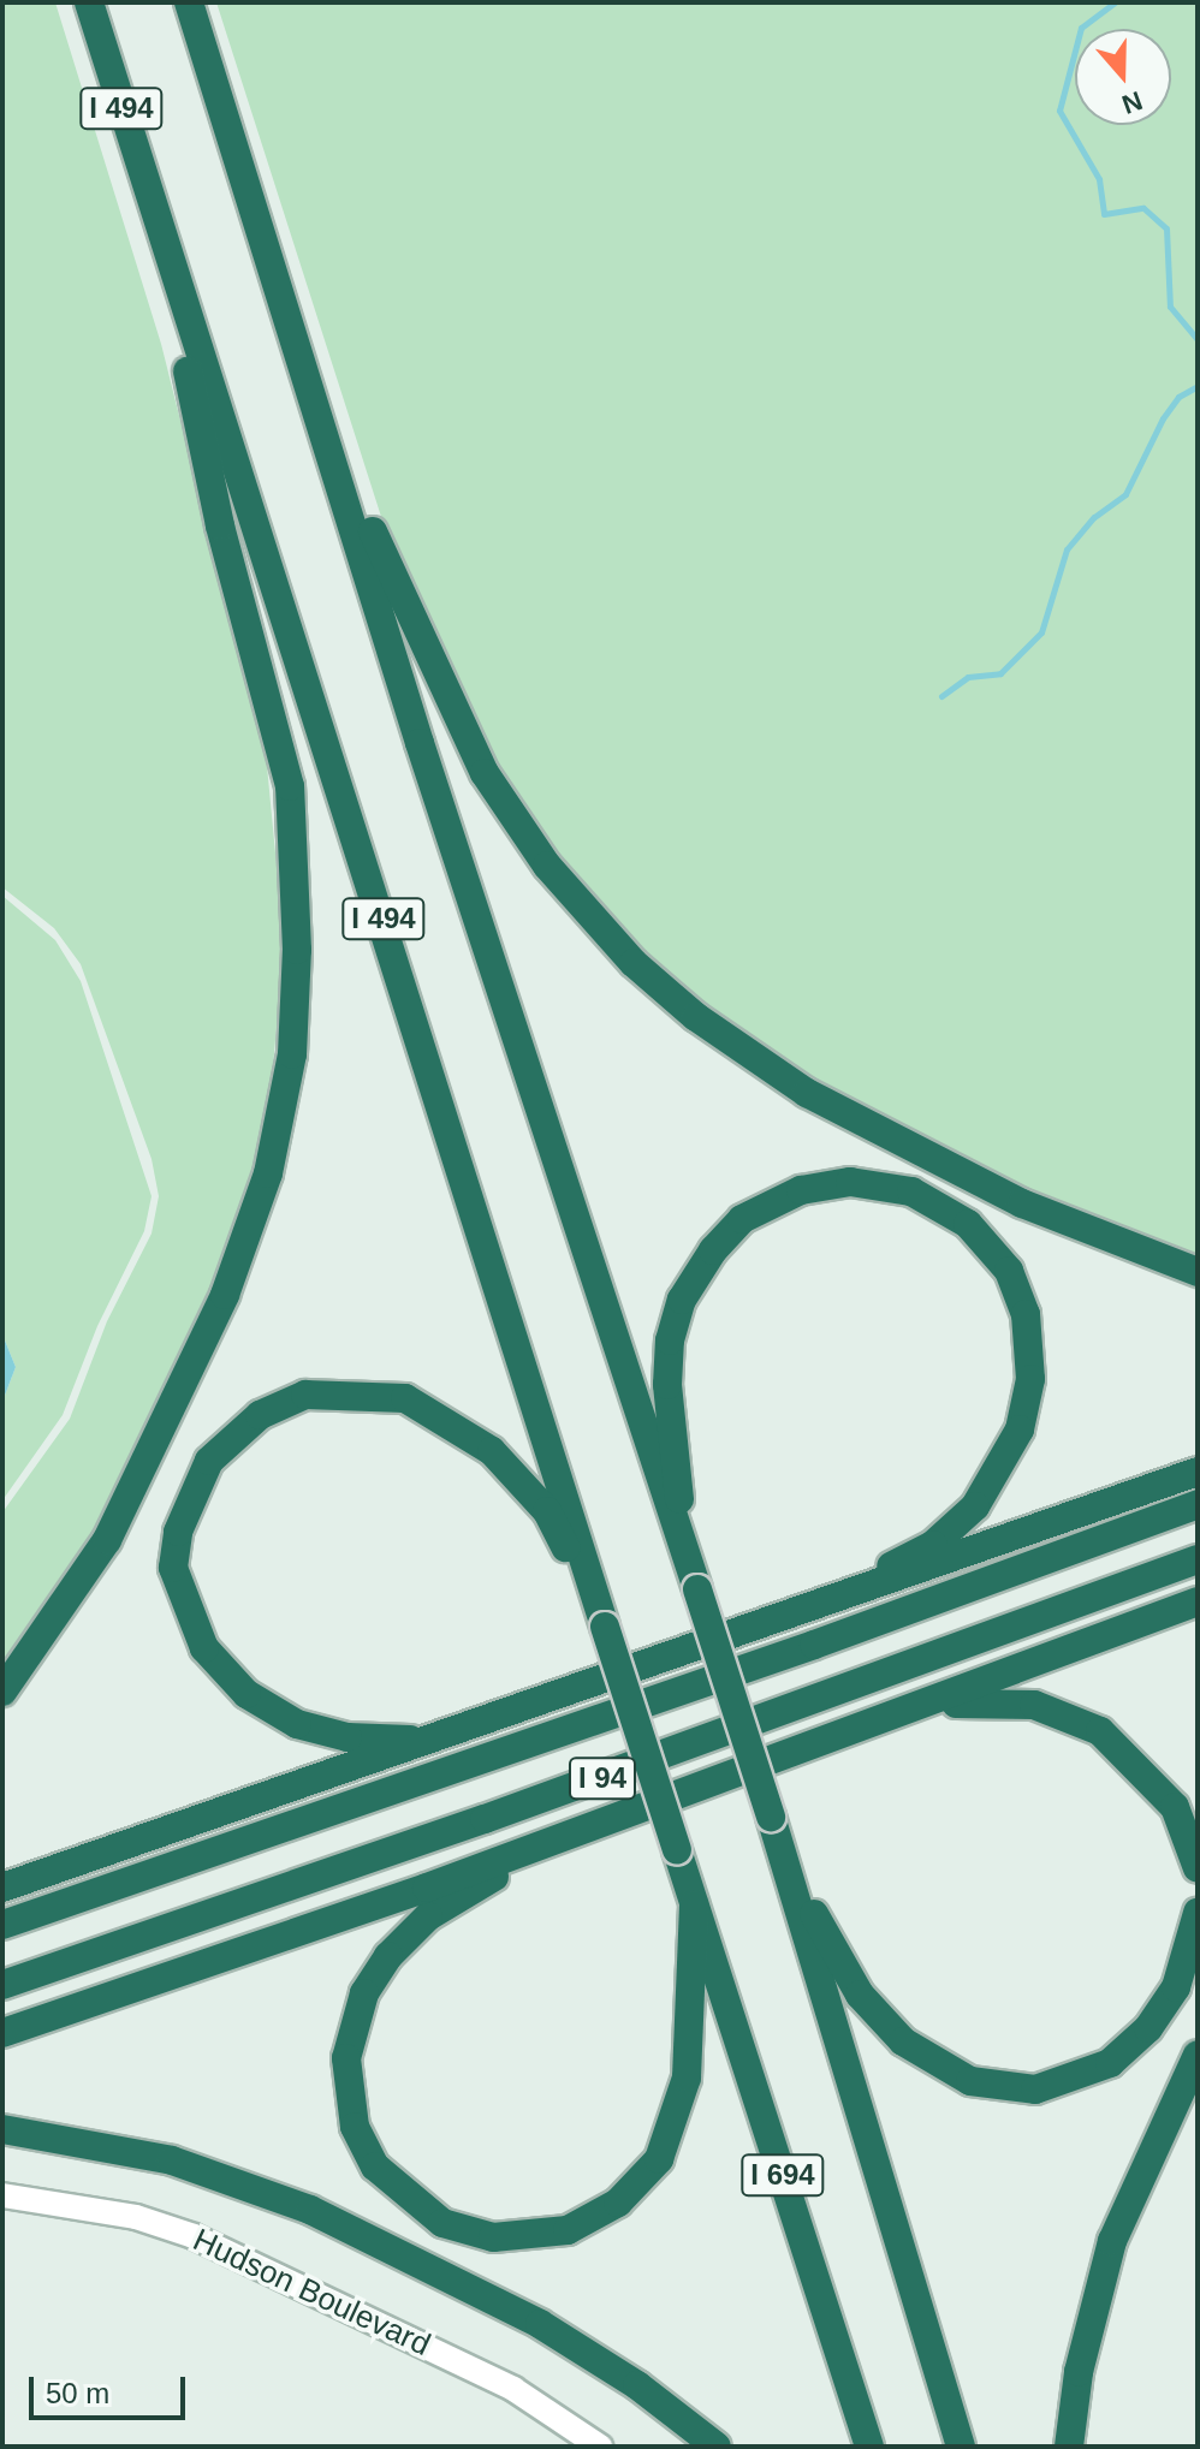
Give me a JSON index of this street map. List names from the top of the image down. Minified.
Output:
{"streets":{"highway":["I 494","I 94","I 694"],"street":["Hudson Boulevard"]},"crossings":[["I 494","I 694"]],"scale_bar":"50 m","north":"bottom"}
